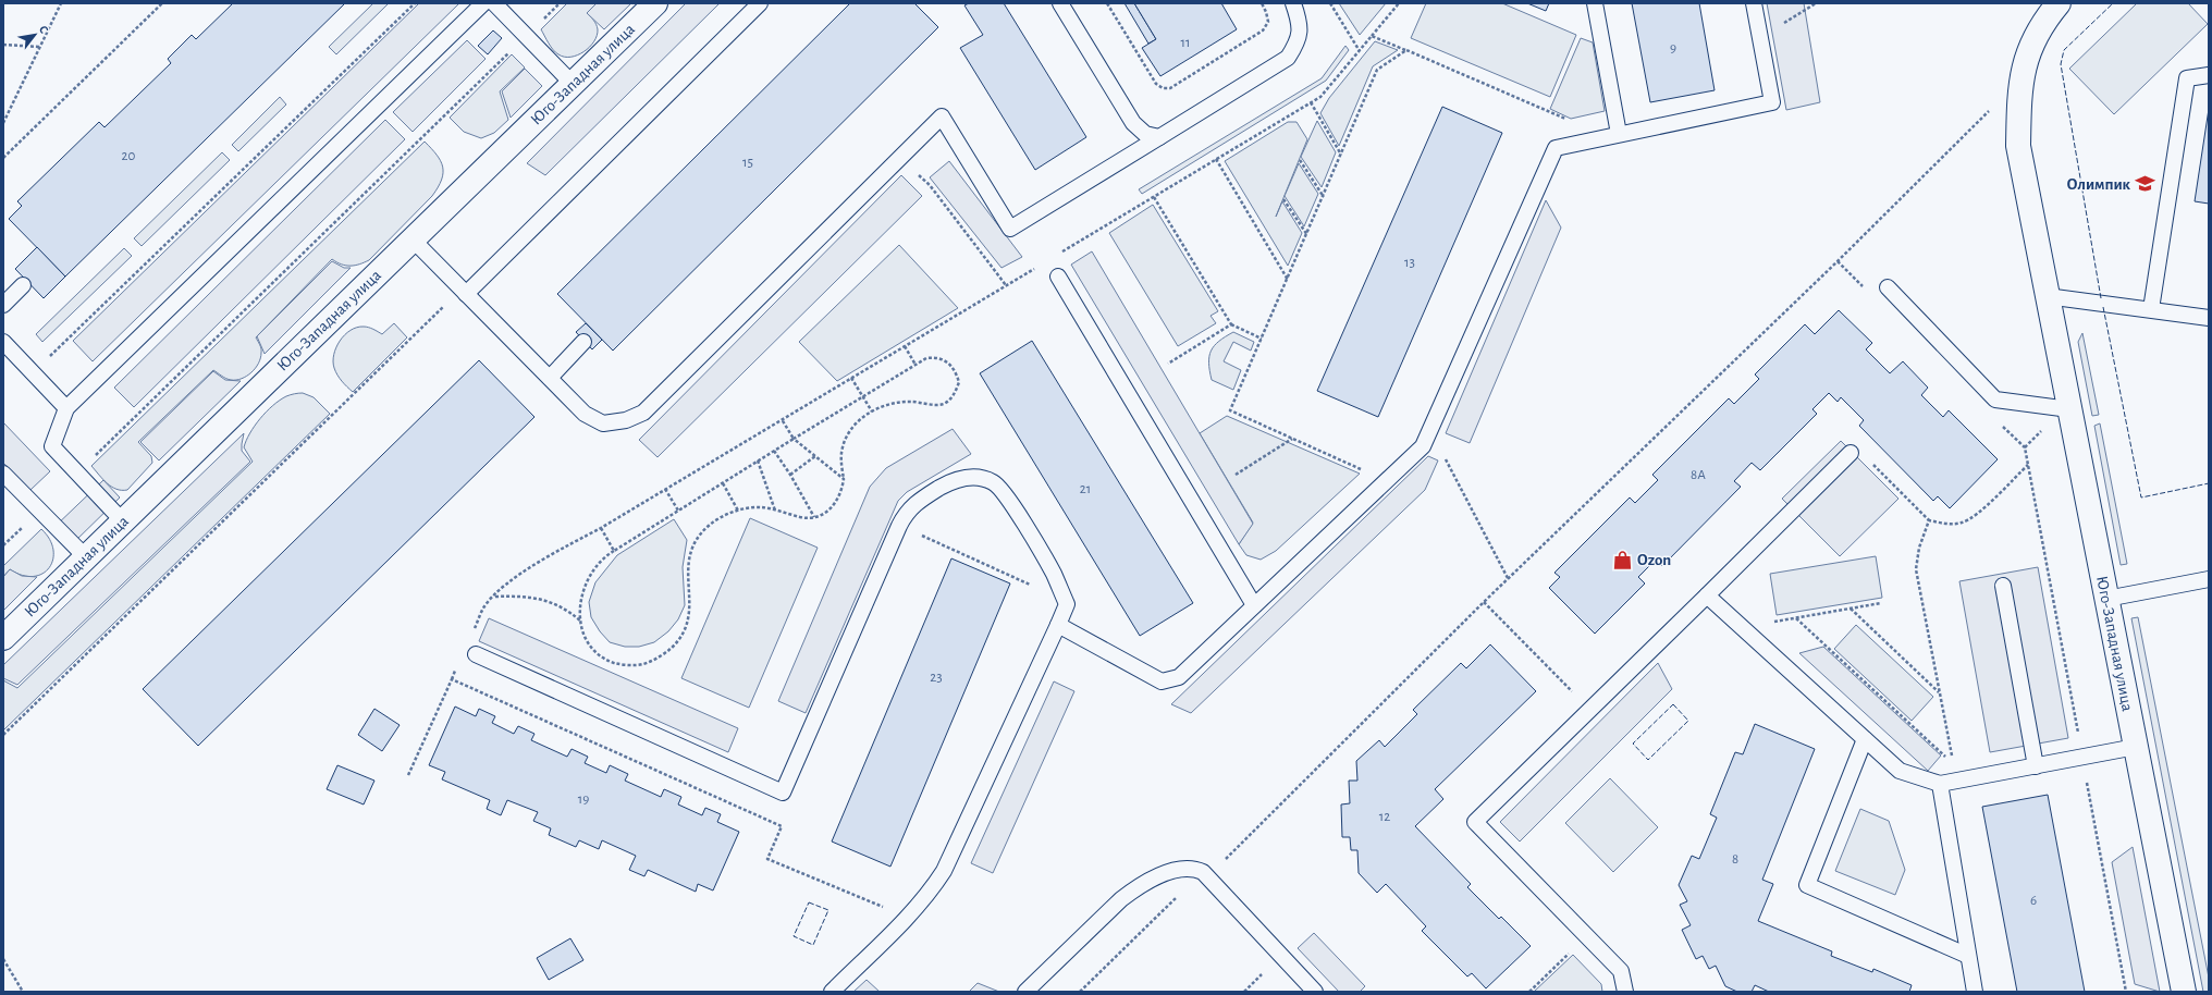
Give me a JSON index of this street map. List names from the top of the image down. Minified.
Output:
{"streets":{"street":["Юго-Западная улица"]},"places":{"school or university":["Олимпик"],"shop":["Ozon"]},"house_numbers":["11","9","20","15","13","8А","21","23","19","12","8","6"],"north":"top right"}
